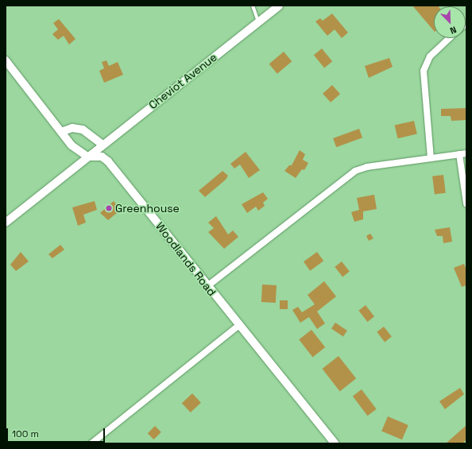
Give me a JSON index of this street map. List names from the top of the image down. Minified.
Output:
{"streets":{"street":["Cheviot Avenue","Woodlands Road"]},"crossings":[["Cheviot Avenue","Woodlands Road"]],"places":["Greenhouse"],"scale_bar":"100 m","north":"bottom right"}
